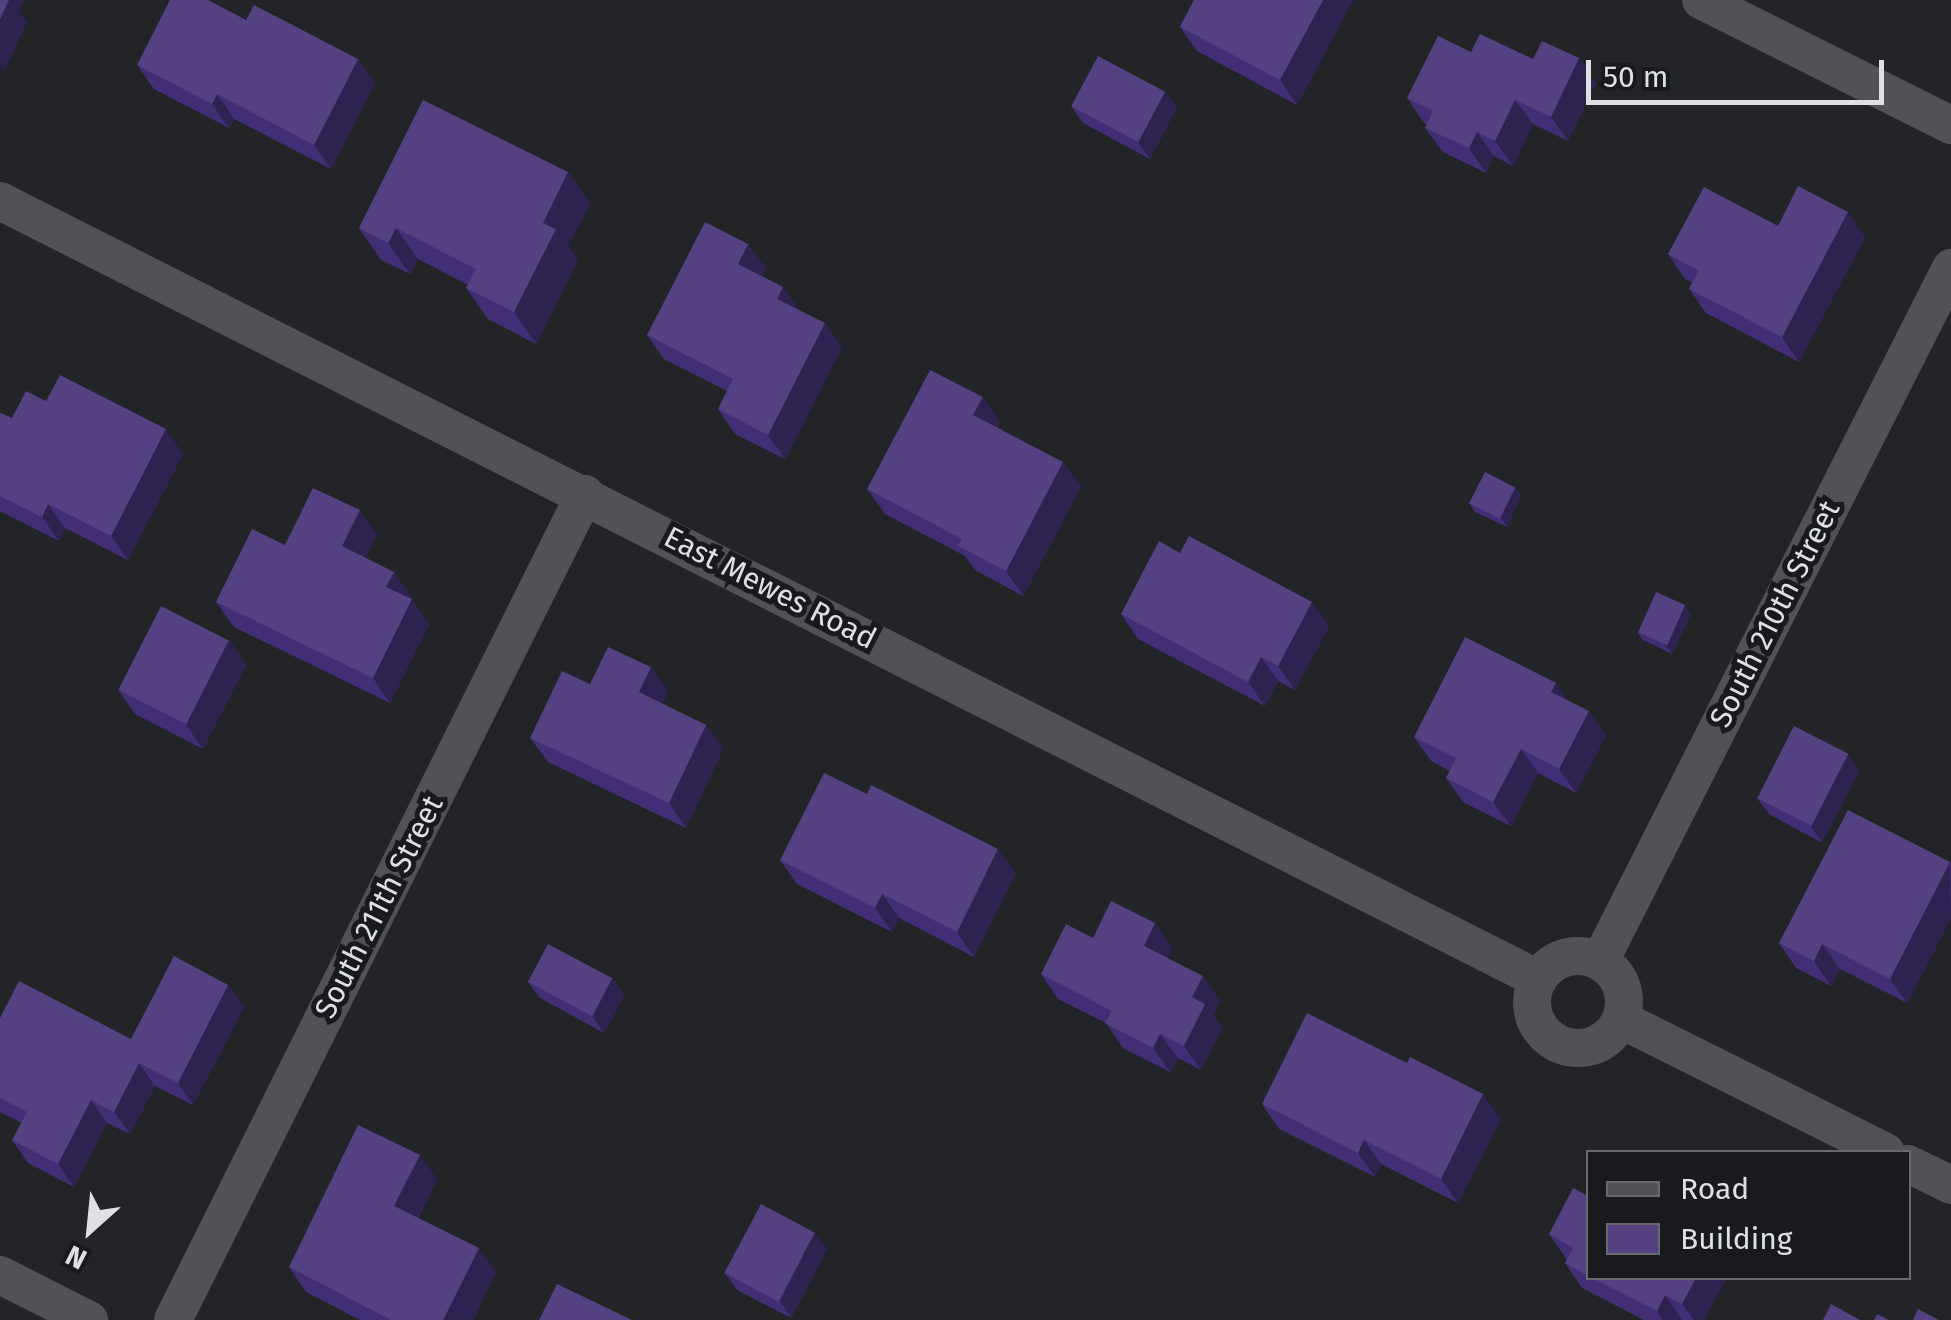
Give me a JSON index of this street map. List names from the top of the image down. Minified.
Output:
{"streets":{"street":["East Mewes Road","South 210th Street","South 211th Street"]},"crossings":[["East Mewes Road","South 210th Street"],["East Mewes Road","South 211th Street"]],"legend":["Road","Building"],"scale_bar":"50 m","north":"bottom left"}
